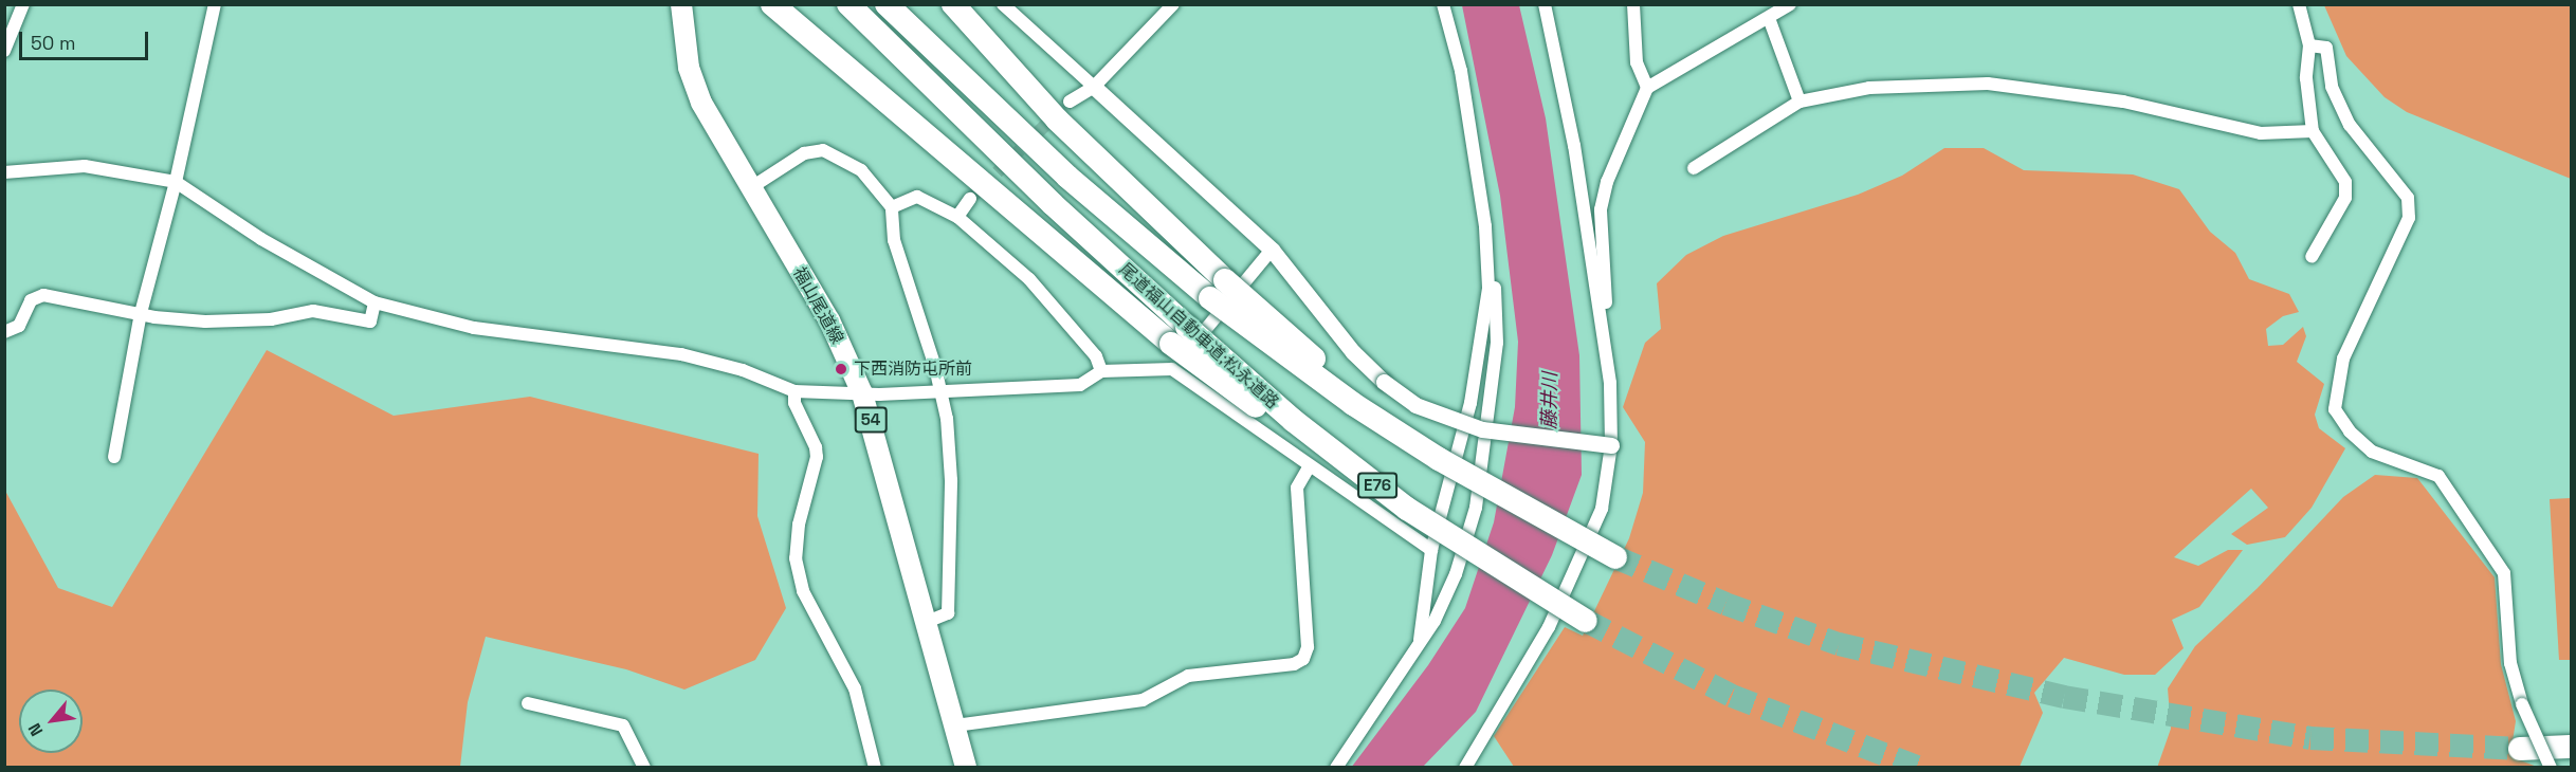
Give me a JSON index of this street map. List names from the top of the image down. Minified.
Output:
{"streets":{"highway":["尾道福山自動車道;松永道路","E76"],"main road":["福山尾道線","54"]},"water":["藤井川"],"places":["下西消防屯所前"],"scale_bar":"50 m","north":"bottom left"}
